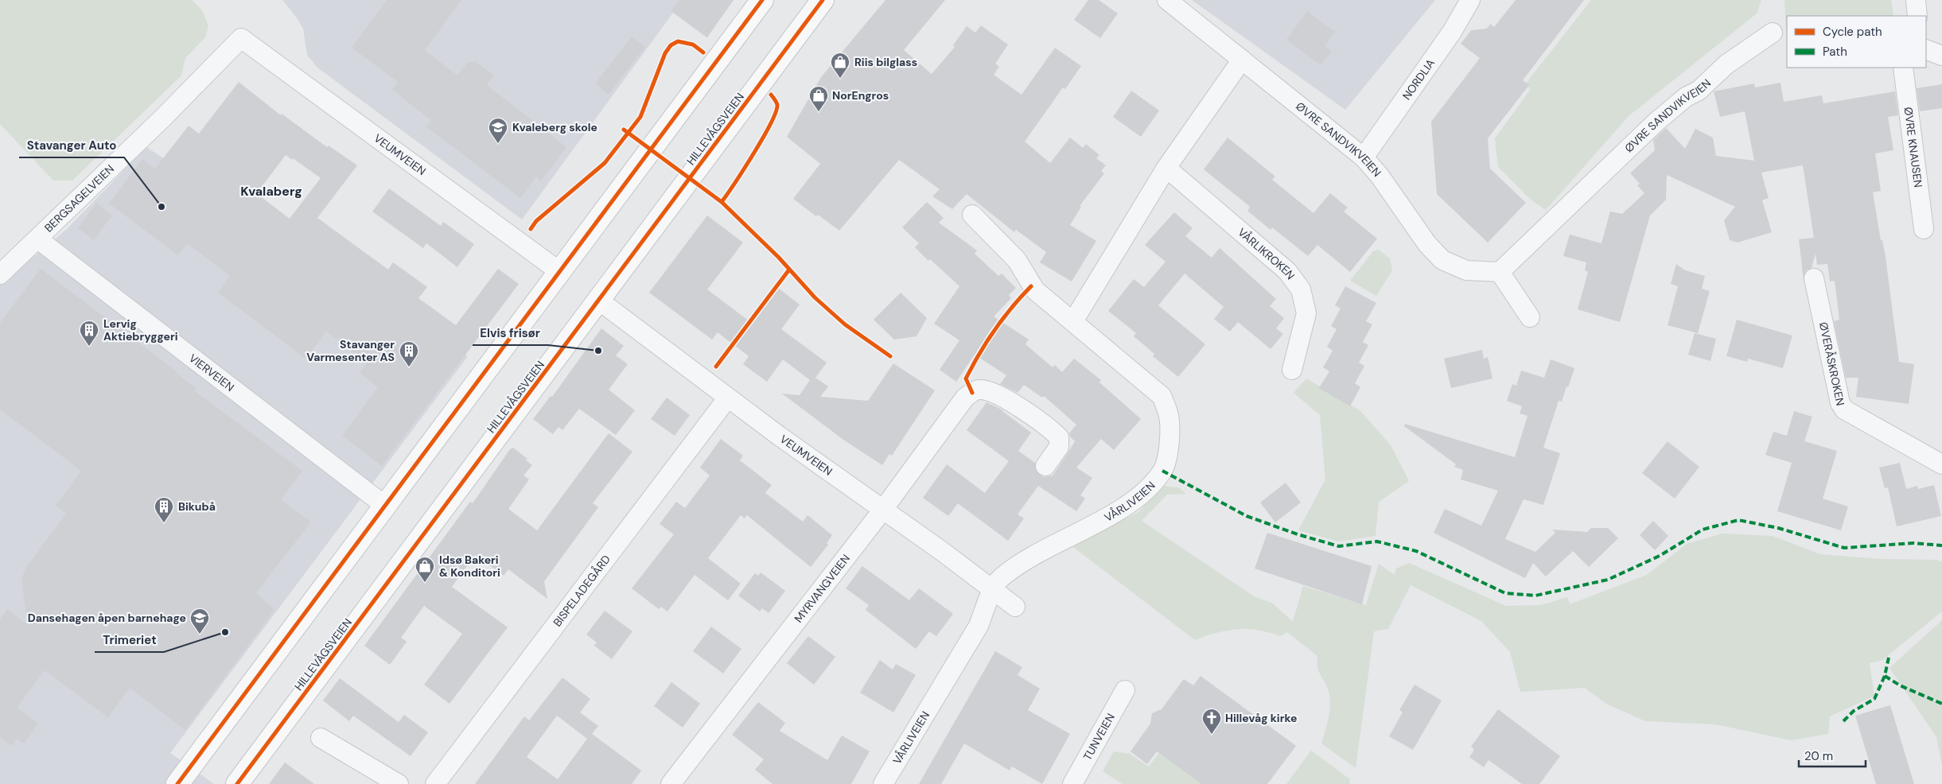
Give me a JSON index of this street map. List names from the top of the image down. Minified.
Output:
{"streets":{"main road":["HILLEVÅGSVEIEN"],"street":["NORDLIA","ØVRE SANDVIKVEIEN","ØVRE KNAUSEN","VEUMVEIEN","BERGSAGELVEIEN","VÅRLIKROKEN","ØVERÅSKROKEN","VIERVEIEN","VÅRLIVEIEN","MYRVANGVEIEN","BISPELADEGÅRD","TUNVEIEN"]},"crossings":[["NORDLIA","ØVRE SANDVIKVEIEN"],["HILLEVÅGSVEIEN","VEUMVEIEN"],["VEUMVEIEN","BERGSAGELVEIEN"],["VEUMVEIEN","VÅRLIVEIEN"],["VEUMVEIEN","MYRVANGVEIEN"],["VEUMVEIEN","BISPELADEGÅRD"],["BERGSAGELVEIEN","VIERVEIEN"]],"districts":["Kvalaberg"],"places":{"shop":["Riis bilglass","NorEngros","Idsø Bakeri & Konditori"],"school or university":["Kvaleberg skole","Dansehagen åpen barnehage"],"other":["Stavanger Auto","Elvis frisør","Trimeriet"],"building":["Lervig Aktiebryggeri","Stavanger Varmesenter AS","Bikubå"],"church":["Hillevåg kirke"]},"legend":["Cycle path","Path"],"scale_bar":"20 m"}
